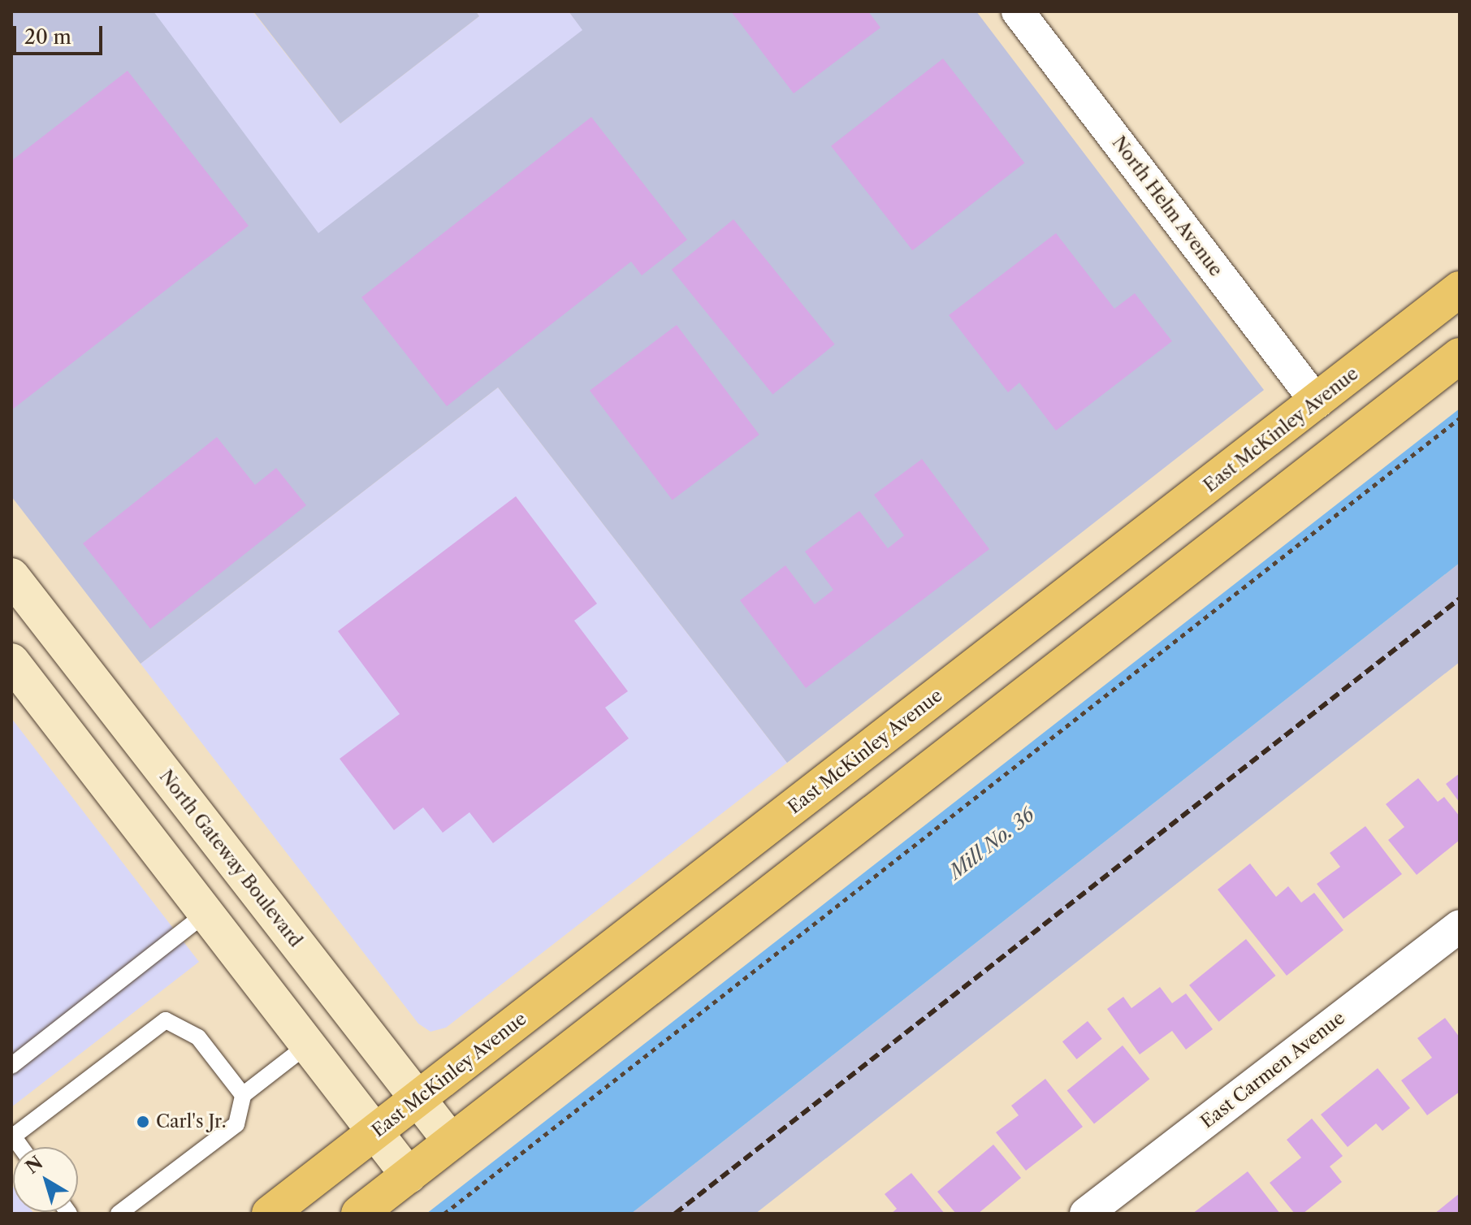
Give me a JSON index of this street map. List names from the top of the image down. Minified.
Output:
{"streets":{"main road":["East McKinley Avenue","North Gateway Boulevard"],"street":["North Helm Avenue","East Carmen Avenue"]},"crossings":[["North Helm Avenue","East McKinley Avenue"],["East McKinley Avenue","North Gateway Boulevard"]],"water":["Mill No. 36"],"places":["Carl's Jr."],"scale_bar":"20 m","north":"top left"}
